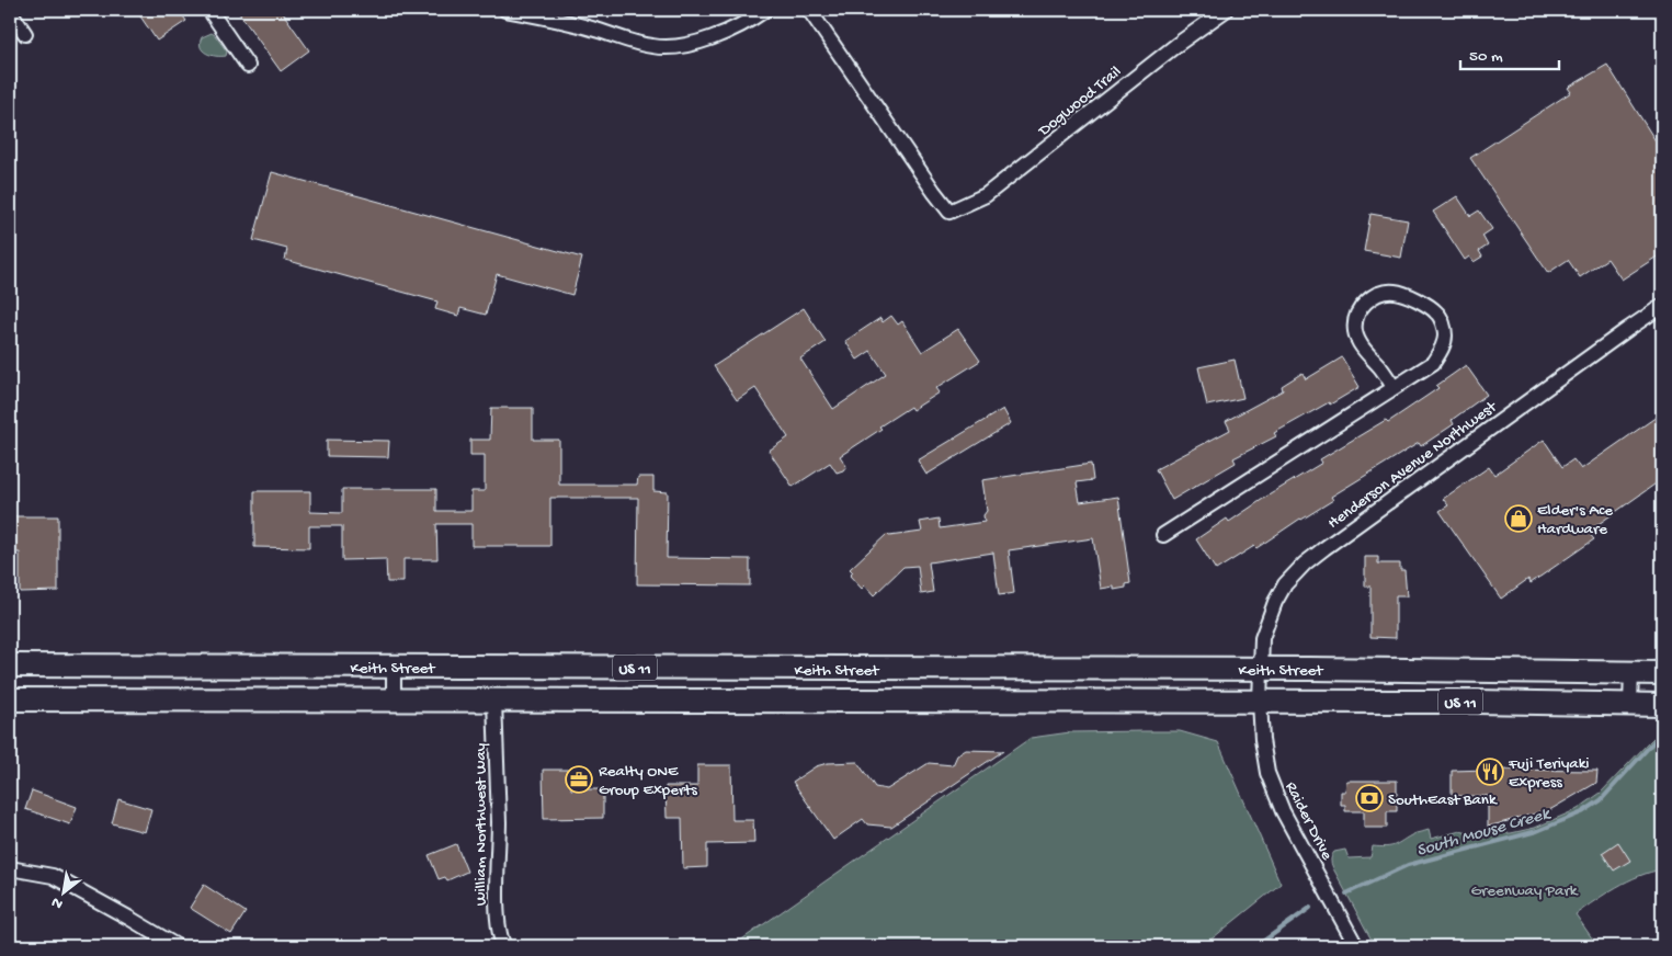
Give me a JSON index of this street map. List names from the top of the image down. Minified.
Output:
{"streets":{"main road":["Keith Street","US 11"],"street":["Dogwood Trail","Henderson Avenue Northwest","Raider Drive","William Northwest Way"]},"crossings":[["Henderson Avenue Northwest","Keith Street"],["Henderson Avenue Northwest","Raider Drive"],["Keith Street","Raider Drive"],["Keith Street","William Northwest Way"]],"water":["South Mouse Creek"],"parks":["Greenway Park"],"places":{"shop":["Elder's Ace Hardware"],"restaurant":["Fuji Teriyaki Express"],"office":["Realty ONE Group Experts"],"bank":["SouthEast Bank"]},"scale_bar":"50 m","north":"bottom left"}
